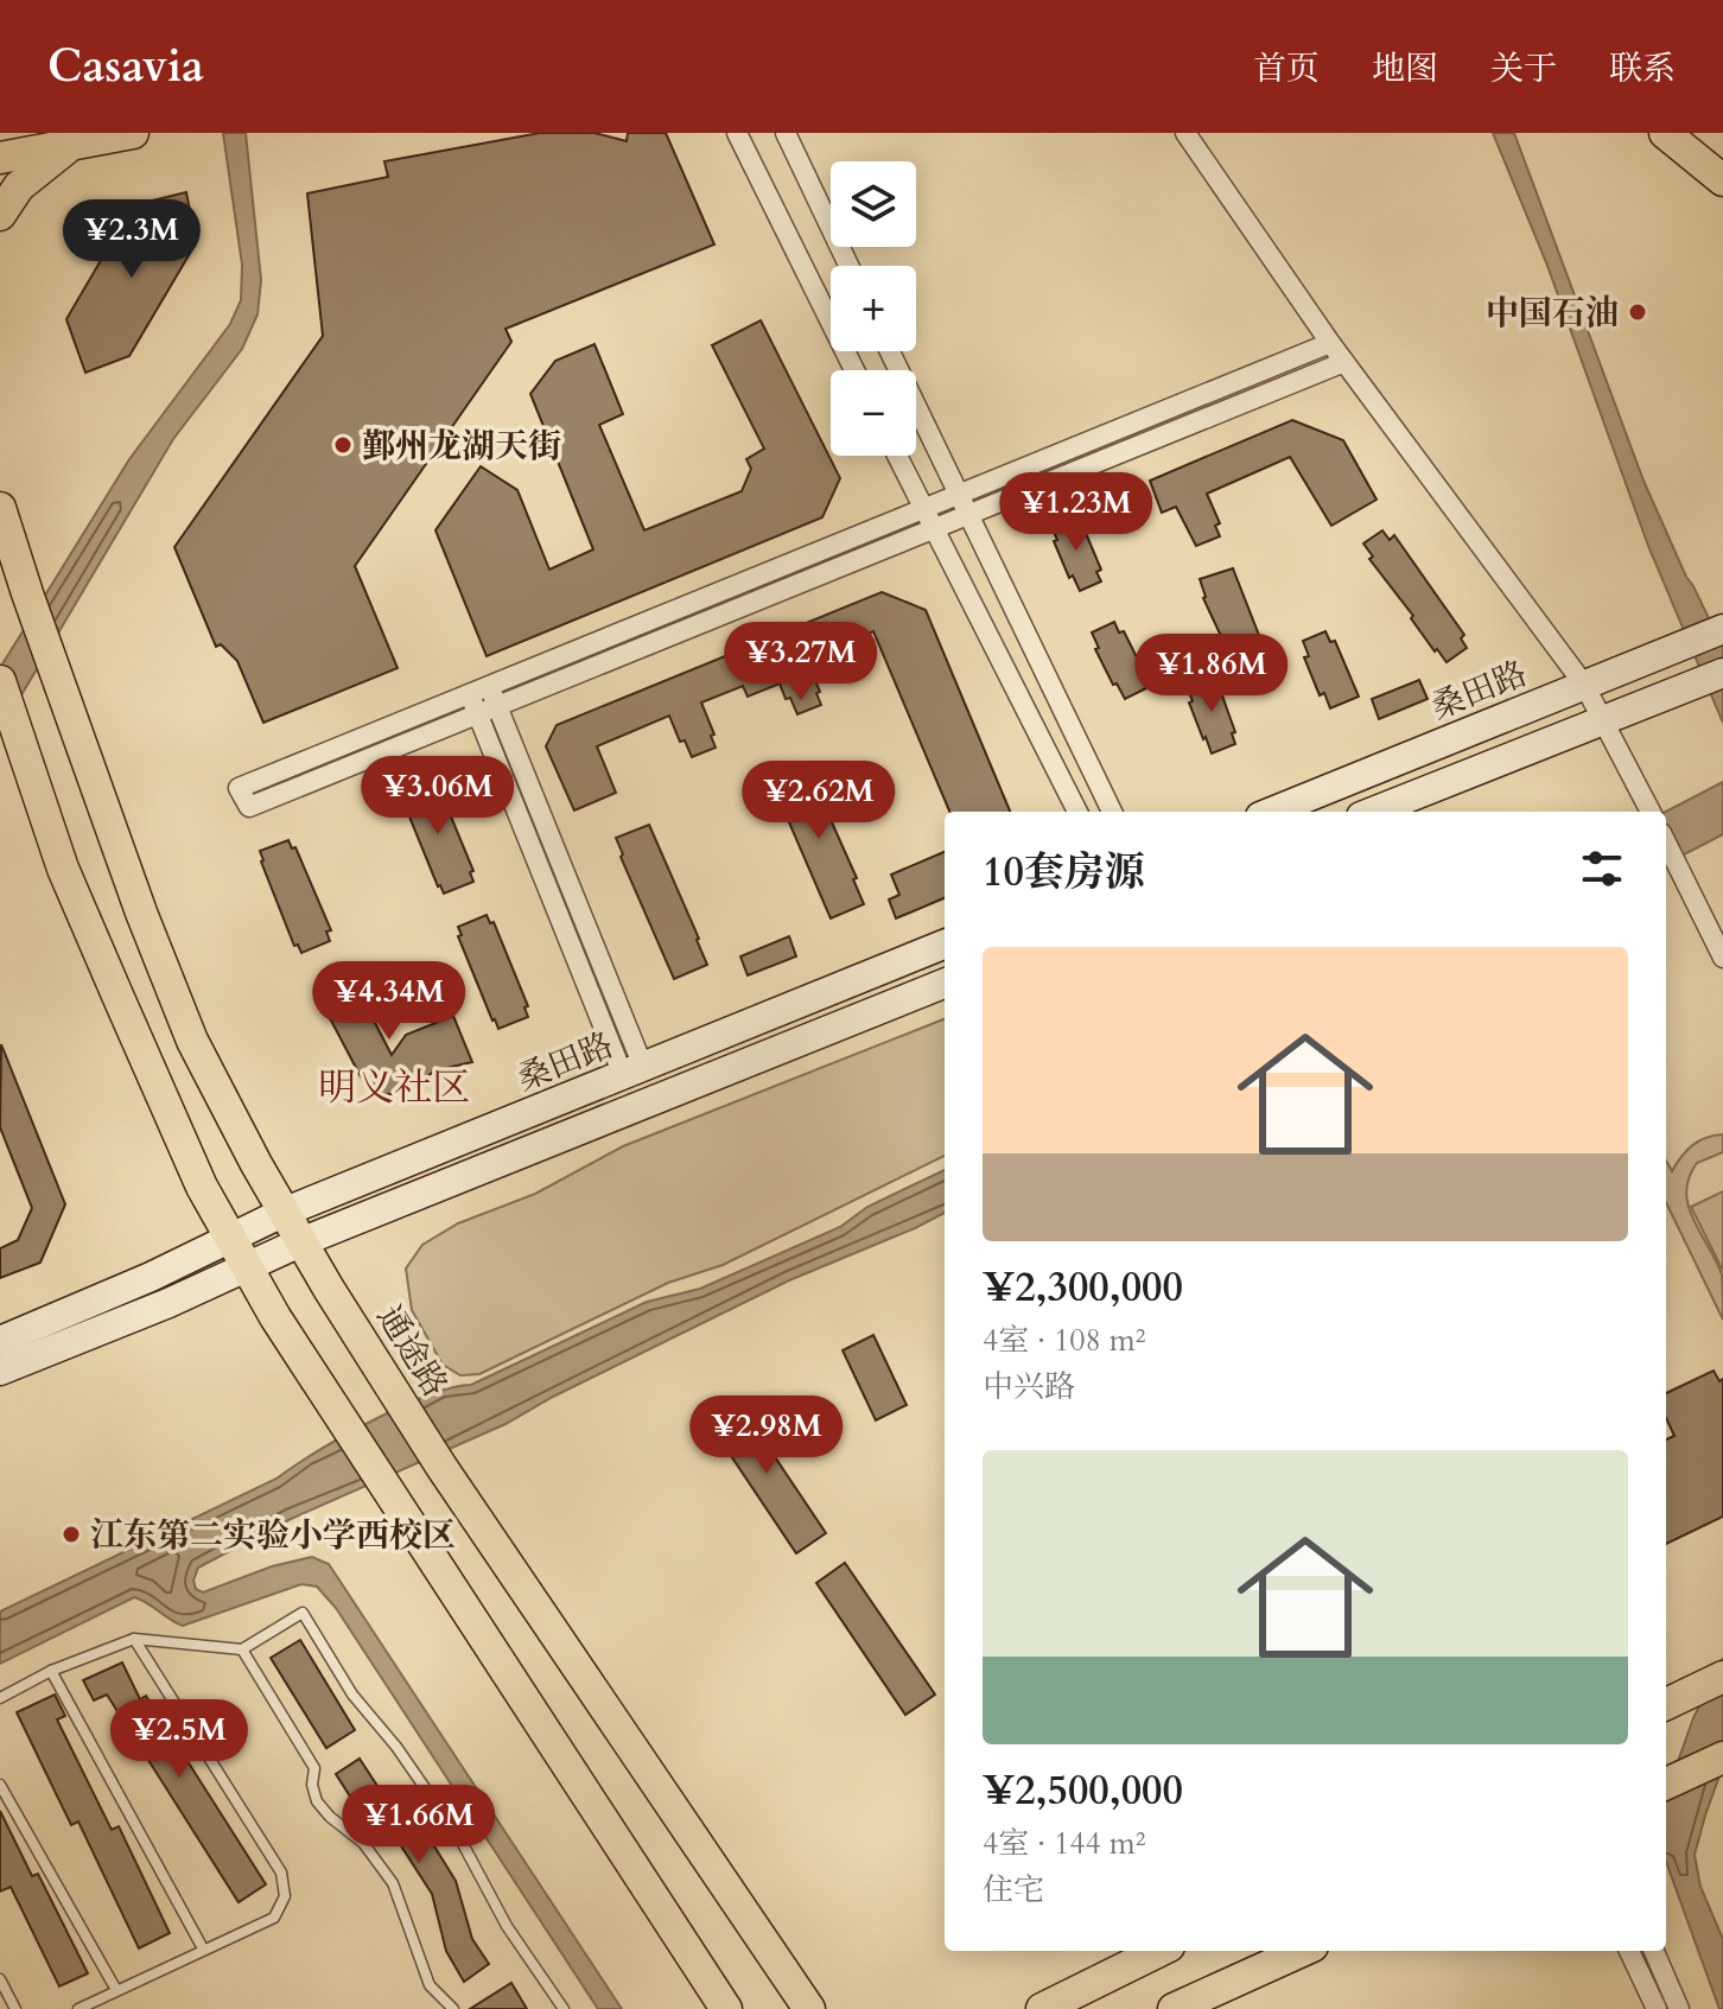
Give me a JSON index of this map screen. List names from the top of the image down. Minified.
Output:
{"streets":{"main road":["桑田路","通途路"]},"crossings":[["桑田路","通途路"]],"districts":["明义社区"],"places":["中国石油","鄞州龙湖天街","江东第二实验小学西校区"],"page":{"header":"Casavia","nav":["首页","地图","关于","联系"],"map_buttons":["+","−"],"price":["¥2.3M","¥1.23M","¥3.27M","¥1.86M","¥3.06M","¥2.62M","¥4.34M","¥2.98M","¥2.5M","¥1.66M"],"heading":"10套房源","list":[{"name":"¥2,300,000","note":"4室 · 108 m² · 中兴路"},{"name":"¥2,500,000","note":"4室 · 144 m² · 住宅"}]}}
